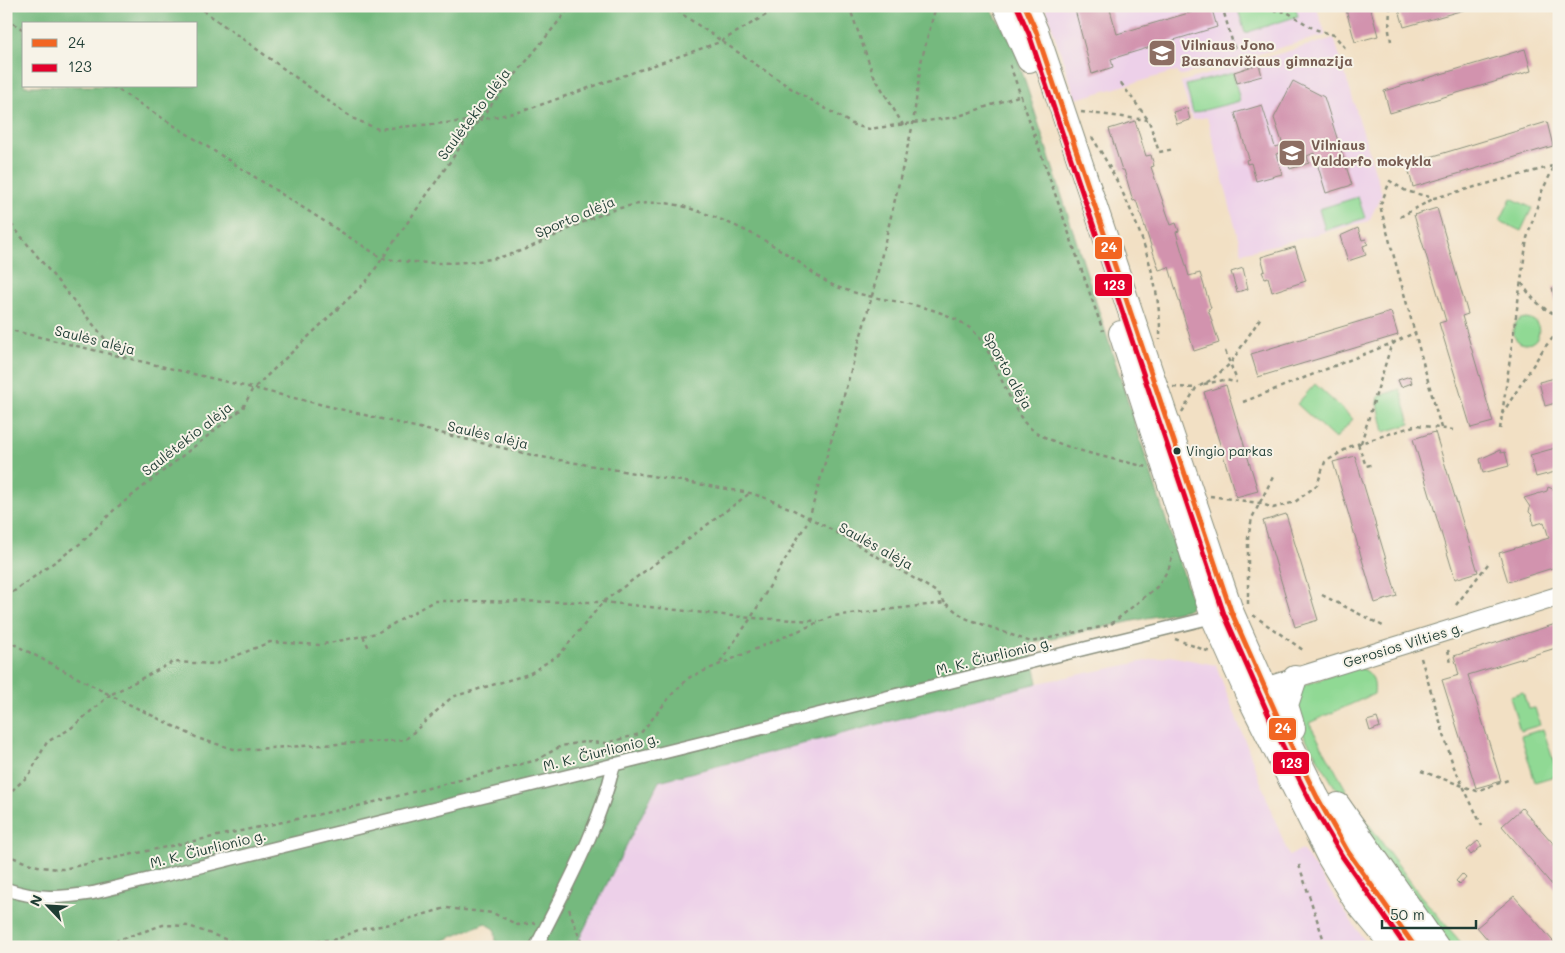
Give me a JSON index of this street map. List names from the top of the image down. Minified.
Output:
{"streets":{"main road":["Gerosios Vilties g."],"street":["M. K. Čiurlionio g."],"path":["Saulėtekio alėja","Sporto alėja","Saulės alėja"]},"crossings":[["Saulėtekio alėja","Sporto alėja"],["Saulėtekio alėja","Saulės alėja"]],"places":{"school or university":["Vilniaus Jono Basanavičiaus gimnazija","Vilniaus Valdorfo mokykla"],"other":["Vingio parkas"]},"lines":["transit line 24","transit line 123"],"legend":["24","123"],"scale_bar":"50 m","north":"top left"}
